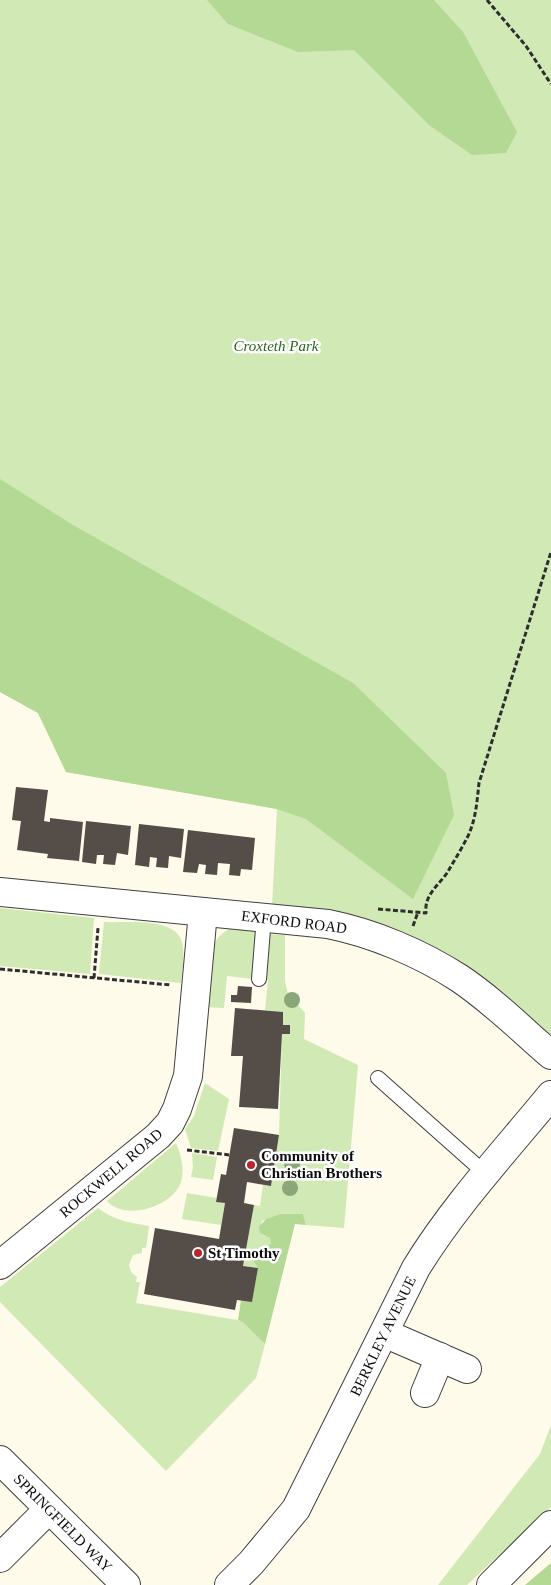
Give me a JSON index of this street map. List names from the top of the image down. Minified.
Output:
{"streets":{"street":["EXFORD ROAD","ROCKWELL ROAD","BERKLEY AVENUE","SPRINGFIELD WAY"]},"crossings":[["EXFORD ROAD","ROCKWELL ROAD"]],"parks":["Croxteth Park"],"places":["Community of Christian Brothers","St Timothy"]}
